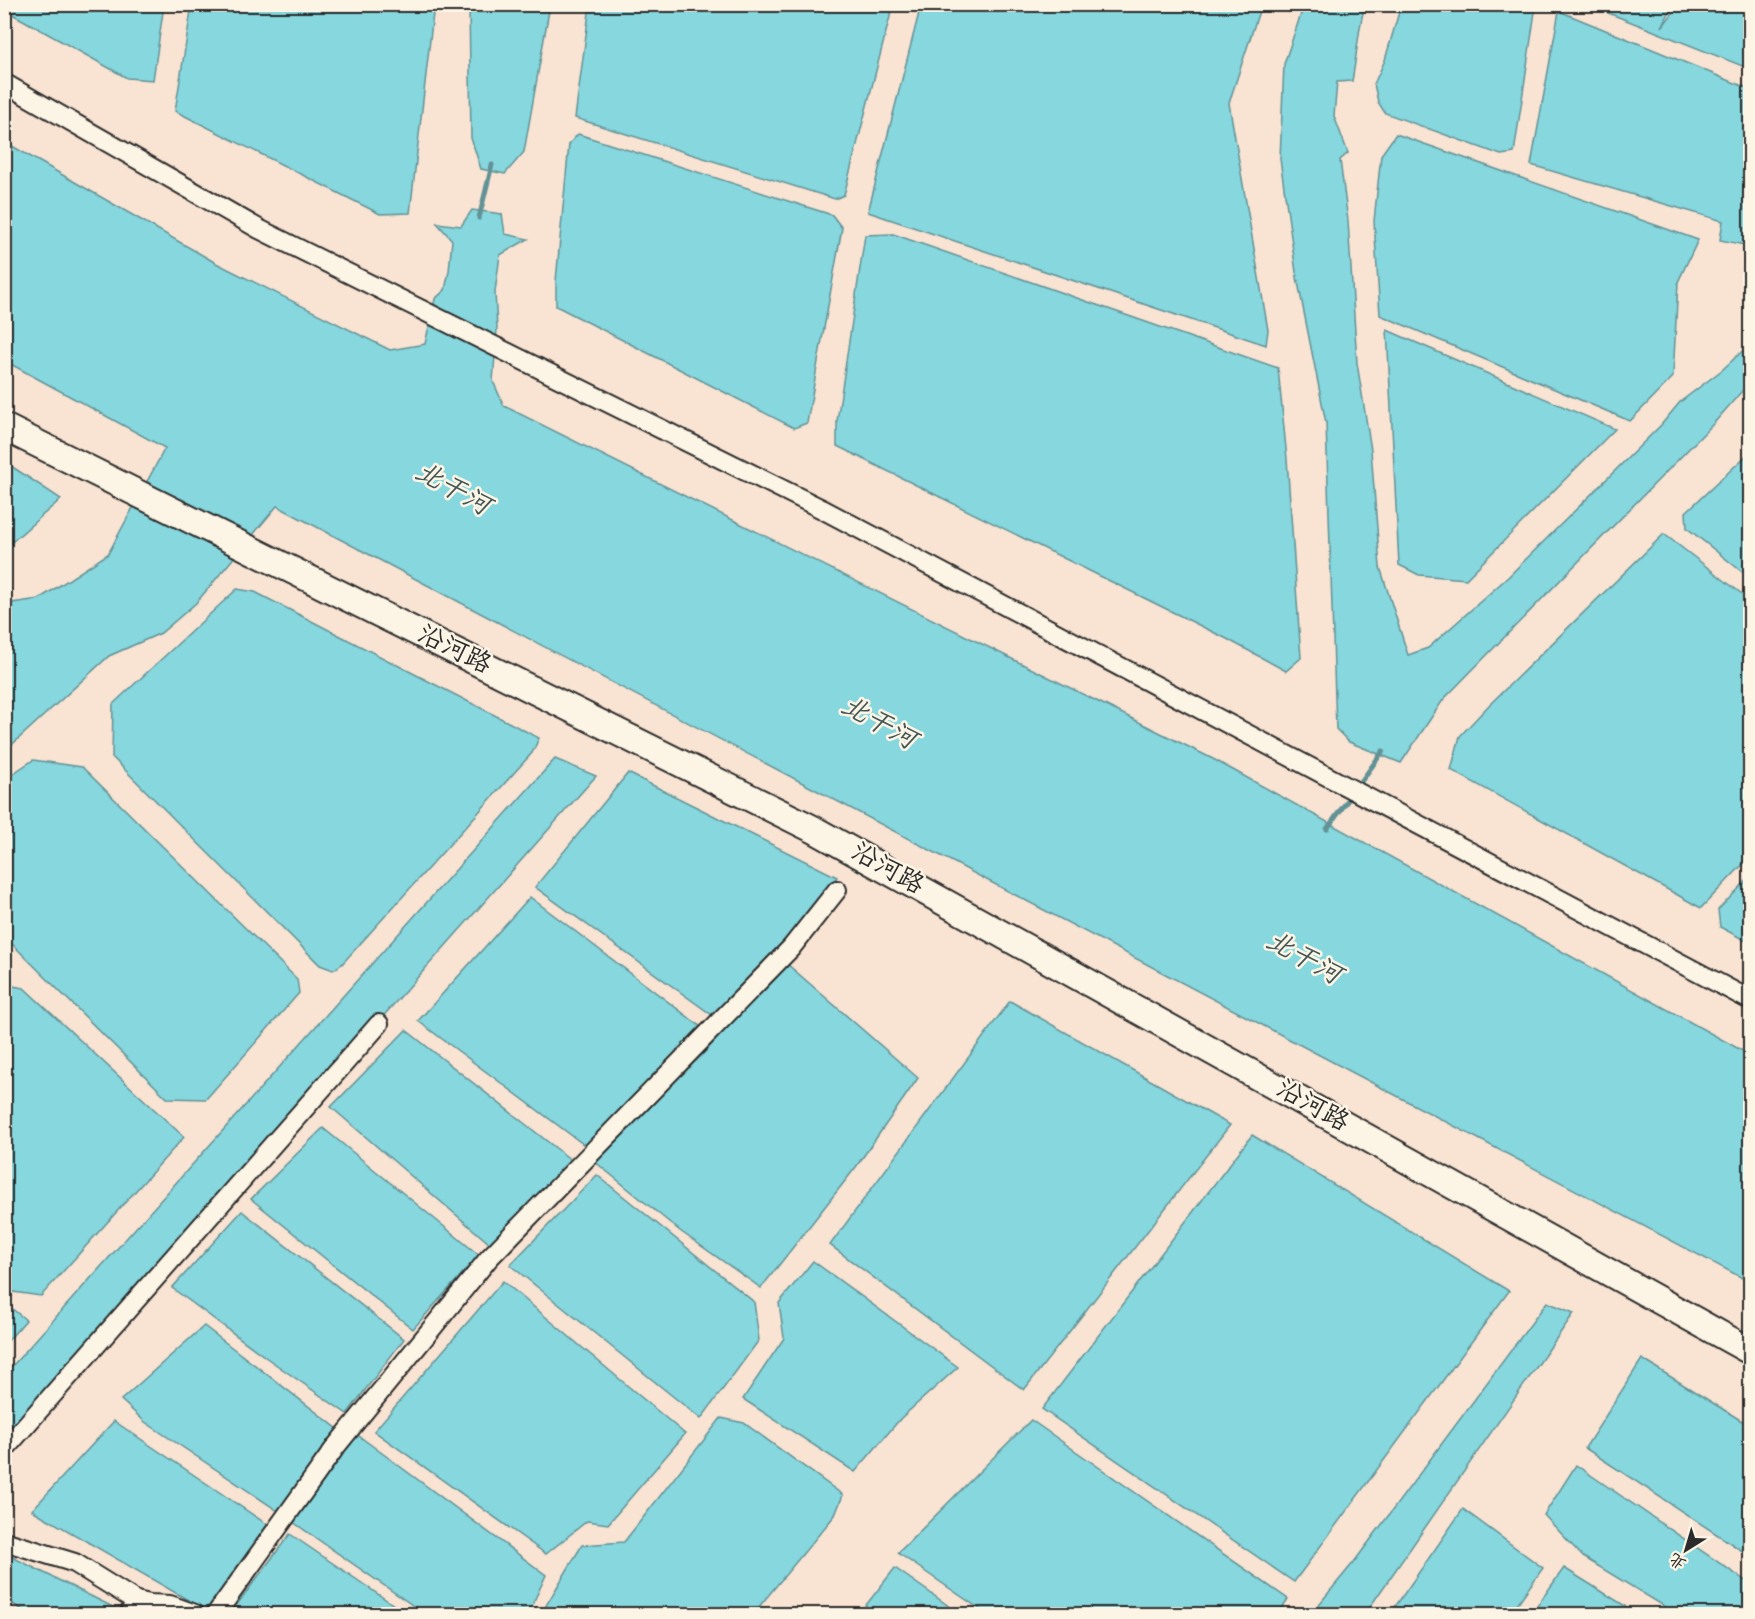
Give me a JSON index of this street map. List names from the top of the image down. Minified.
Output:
{"streets":{"street":["沿河路"]},"water":["北干河"],"north":"bottom left"}
